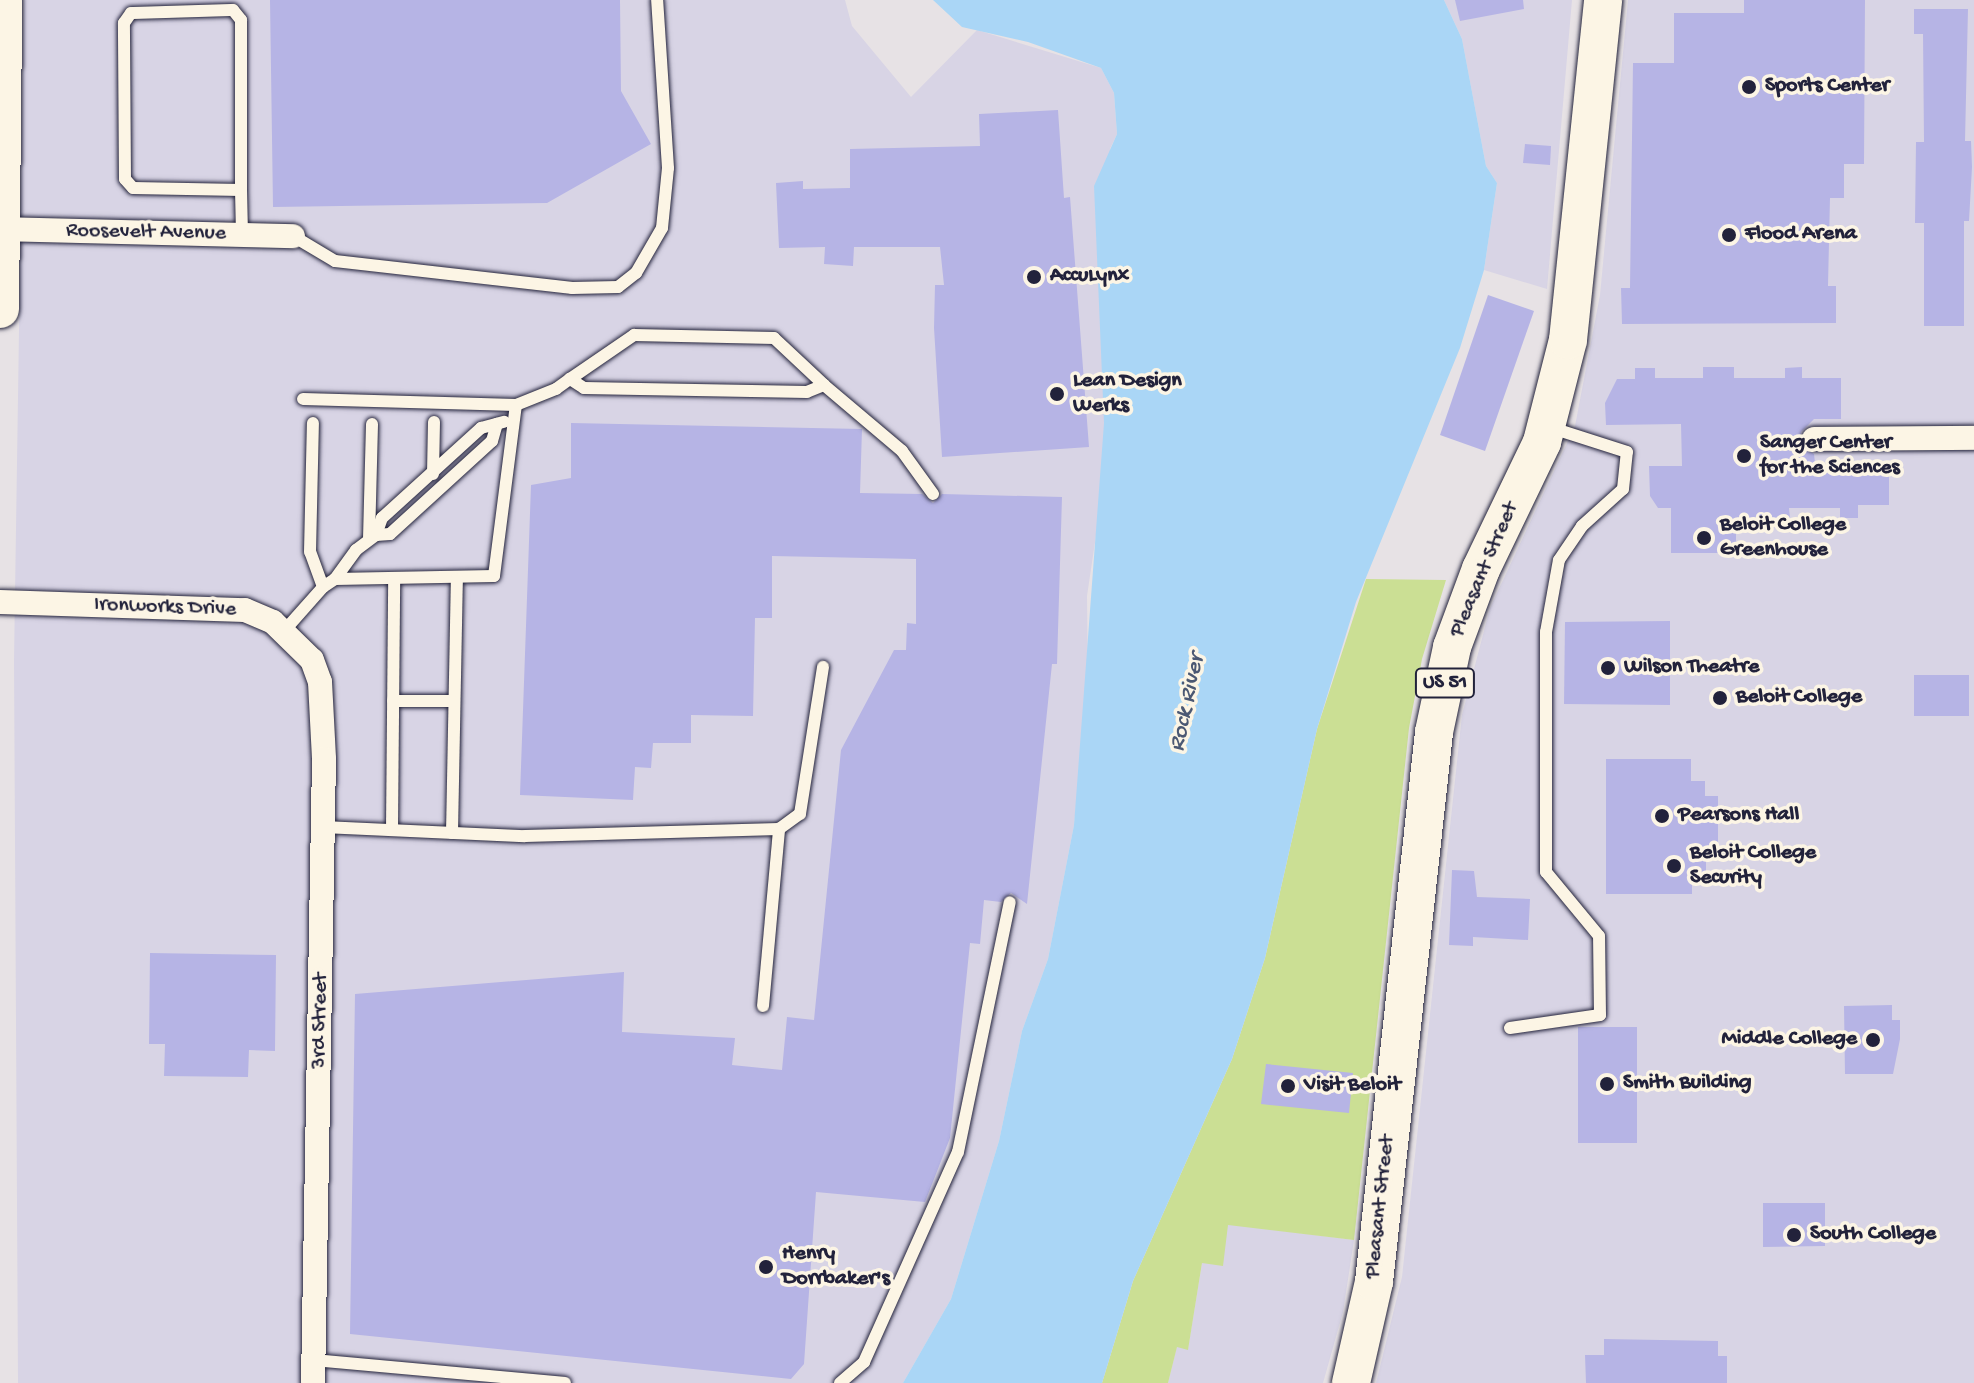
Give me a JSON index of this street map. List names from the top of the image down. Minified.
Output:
{"streets":{"main road":["Pleasant Street","US 51"],"street":["Roosevelt Avenue","Ironworks Drive","3rd Street"]},"crossings":[["Ironworks Drive","3rd Street"]],"water":["Rock River"],"places":["Sports Center","Flood Arena","AccuLynx","Lean Design Werks","Sanger Center for the Sciences","Beloit College Greenhouse","Wilson Theatre","Beloit College","Pearsons Hall","Beloit College Security","Middle College","Smith Building","Visit Beloit","South College","Henry Dorrbaker's"]}
